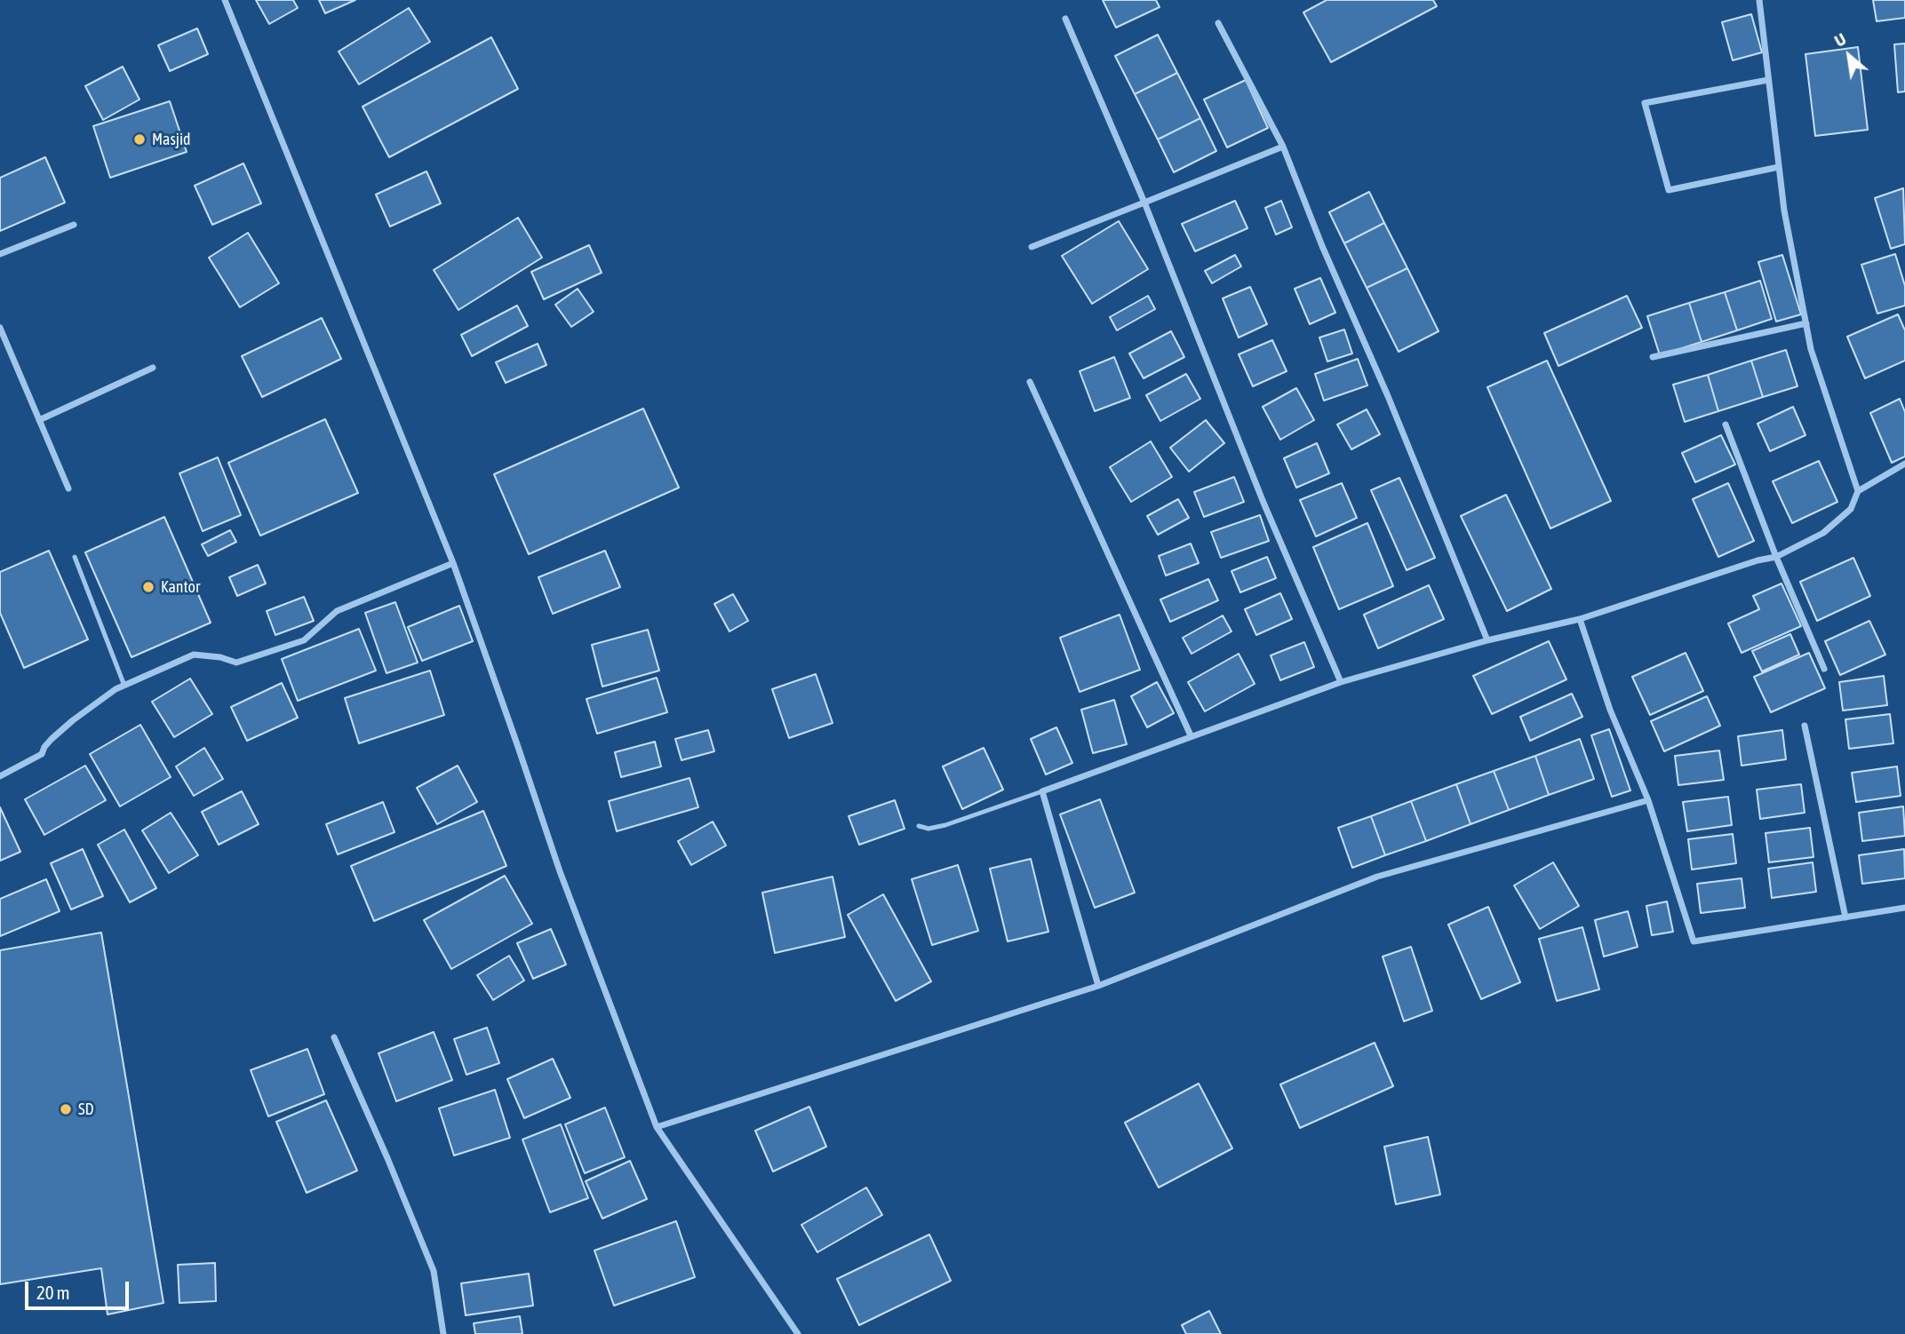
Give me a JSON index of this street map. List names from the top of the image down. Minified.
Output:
{"places":["Masjid","Kantor","SD"],"scale_bar":"20 m","north":"top left"}
